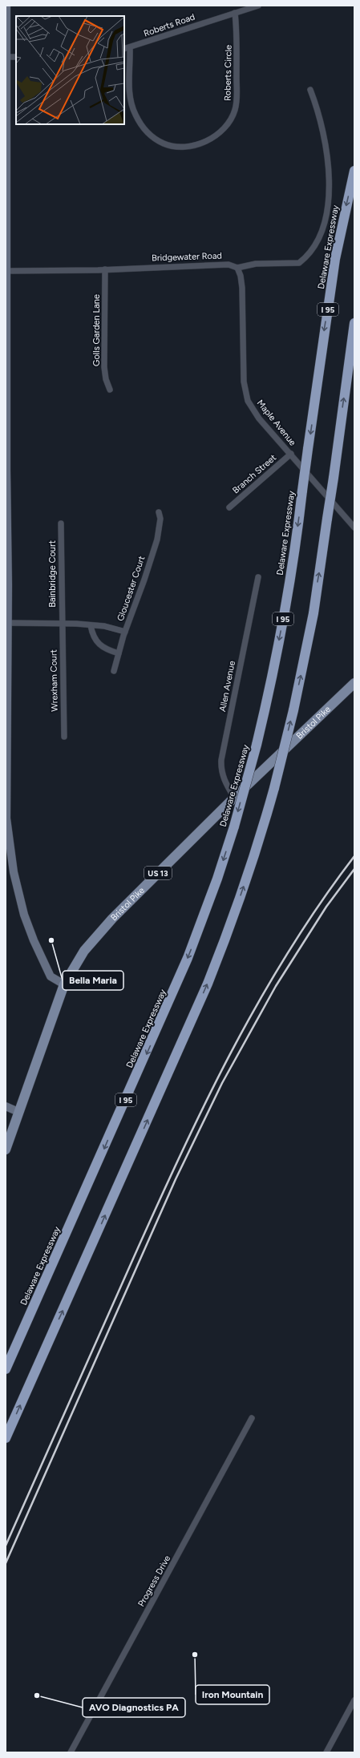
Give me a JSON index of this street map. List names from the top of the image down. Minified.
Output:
{"streets":{"highway":["Delaware Expressway","I 95"],"main road":["Bristol Pike","US 13"],"street":["Roberts Road","Roberts Circle","Bridgewater Road","Golls Garden Lane","Maple Avenue","Branch Street","Bainbridge Court","Gloucester Court","Wrexham Court","Allen Avenue","Progress Drive"]},"crossings":[["Roberts Road","Roberts Circle"],["Bridgewater Road","Golls Garden Lane"],["Bridgewater Road","Maple Avenue"],["Maple Avenue","Branch Street"],["Bainbridge Court","Wrexham Court"],["Allen Avenue","Bristol Pike"]],"places":["Bella Maria","Iron Mountain","AVO Diagnostics PA"]}
